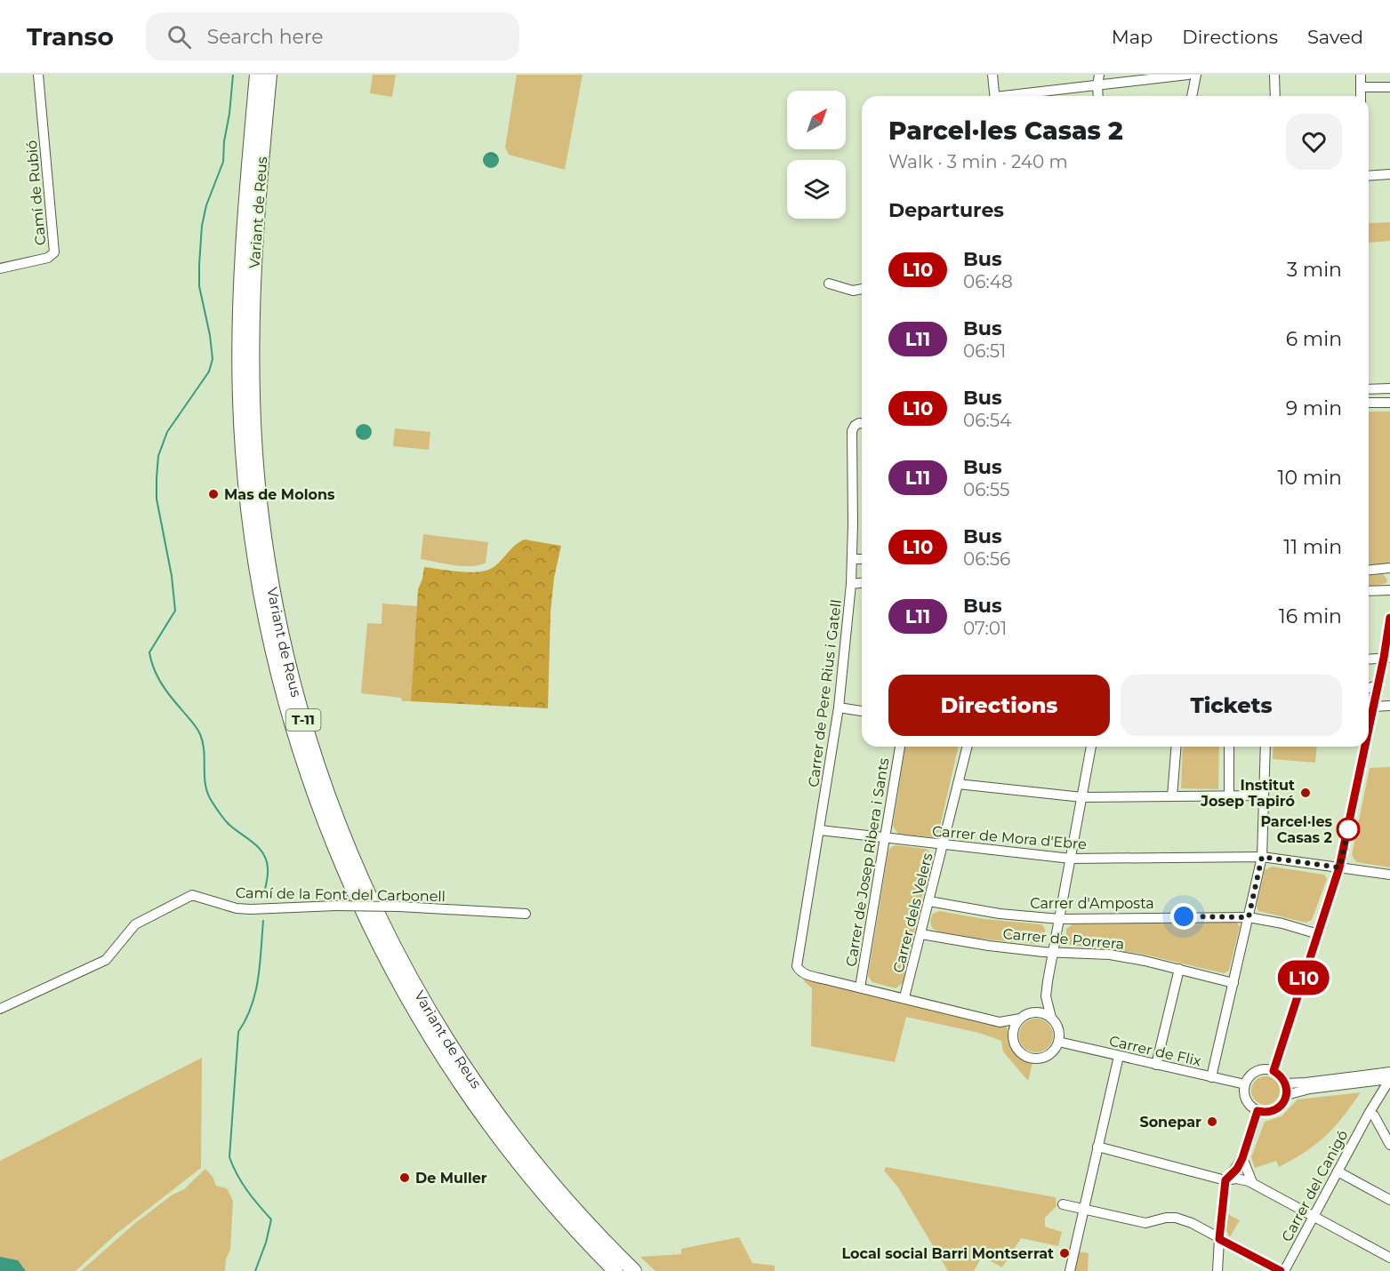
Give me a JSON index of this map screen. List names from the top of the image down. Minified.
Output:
{"streets":{"highway":["Variant de Reus","T-11"],"street":["Camí de Rubió","Carrer de Pere Rius i Gatell","Carrer de Mora d'Ebre","Carrer de Josep Ribera i Sants","Camí de la Font del Carbonell","Carrer d'Amposta","Carrer dels Velers","Carrer de Porrera","Carrer de Flix","Carrer del Canigó"]},"crossings":[["Carrer de Pere Rius i Gatell","Carrer de Mora d'Ebre"],["Carrer de Pere Rius i Gatell","Carrer de Josep Ribera i Sants"],["Carrer de Mora d'Ebre","Carrer de Josep Ribera i Sants"],["Carrer de Mora d'Ebre","Carrer dels Velers"],["Carrer d'Amposta","Carrer dels Velers"],["Carrer dels Velers","Carrer de Porrera"]],"places":["Mas de Molons","Institut Josep Tapiró","Parcel·les Casas 2","Sonepar","De Muller","Local social Barri Montserrat"],"lines":["bus line L10"],"north":"top right","page":{"header":"Transo","search":"Search here","nav":["Map","Directions","Saved"],"on_map":"L10","heading":[["Parcel·les Casas 2","Walk · 3 min · 240 m"],"Departures"],"list":[{"mark":"L10","name":"Bus","note":"06:48","value":"3 min"},{"mark":"L11","name":"Bus","note":"06:51","value":"6 min"},{"mark":"L10","name":"Bus","note":"06:54","value":"9 min"},{"mark":"L11","name":"Bus","note":"06:55","value":"10 min"},{"mark":"L10","name":"Bus","note":"06:56","value":"11 min"},{"mark":"L11","name":"Bus","note":"07:01","value":"16 min"}],"buttons":["Directions","Tickets"]}}
